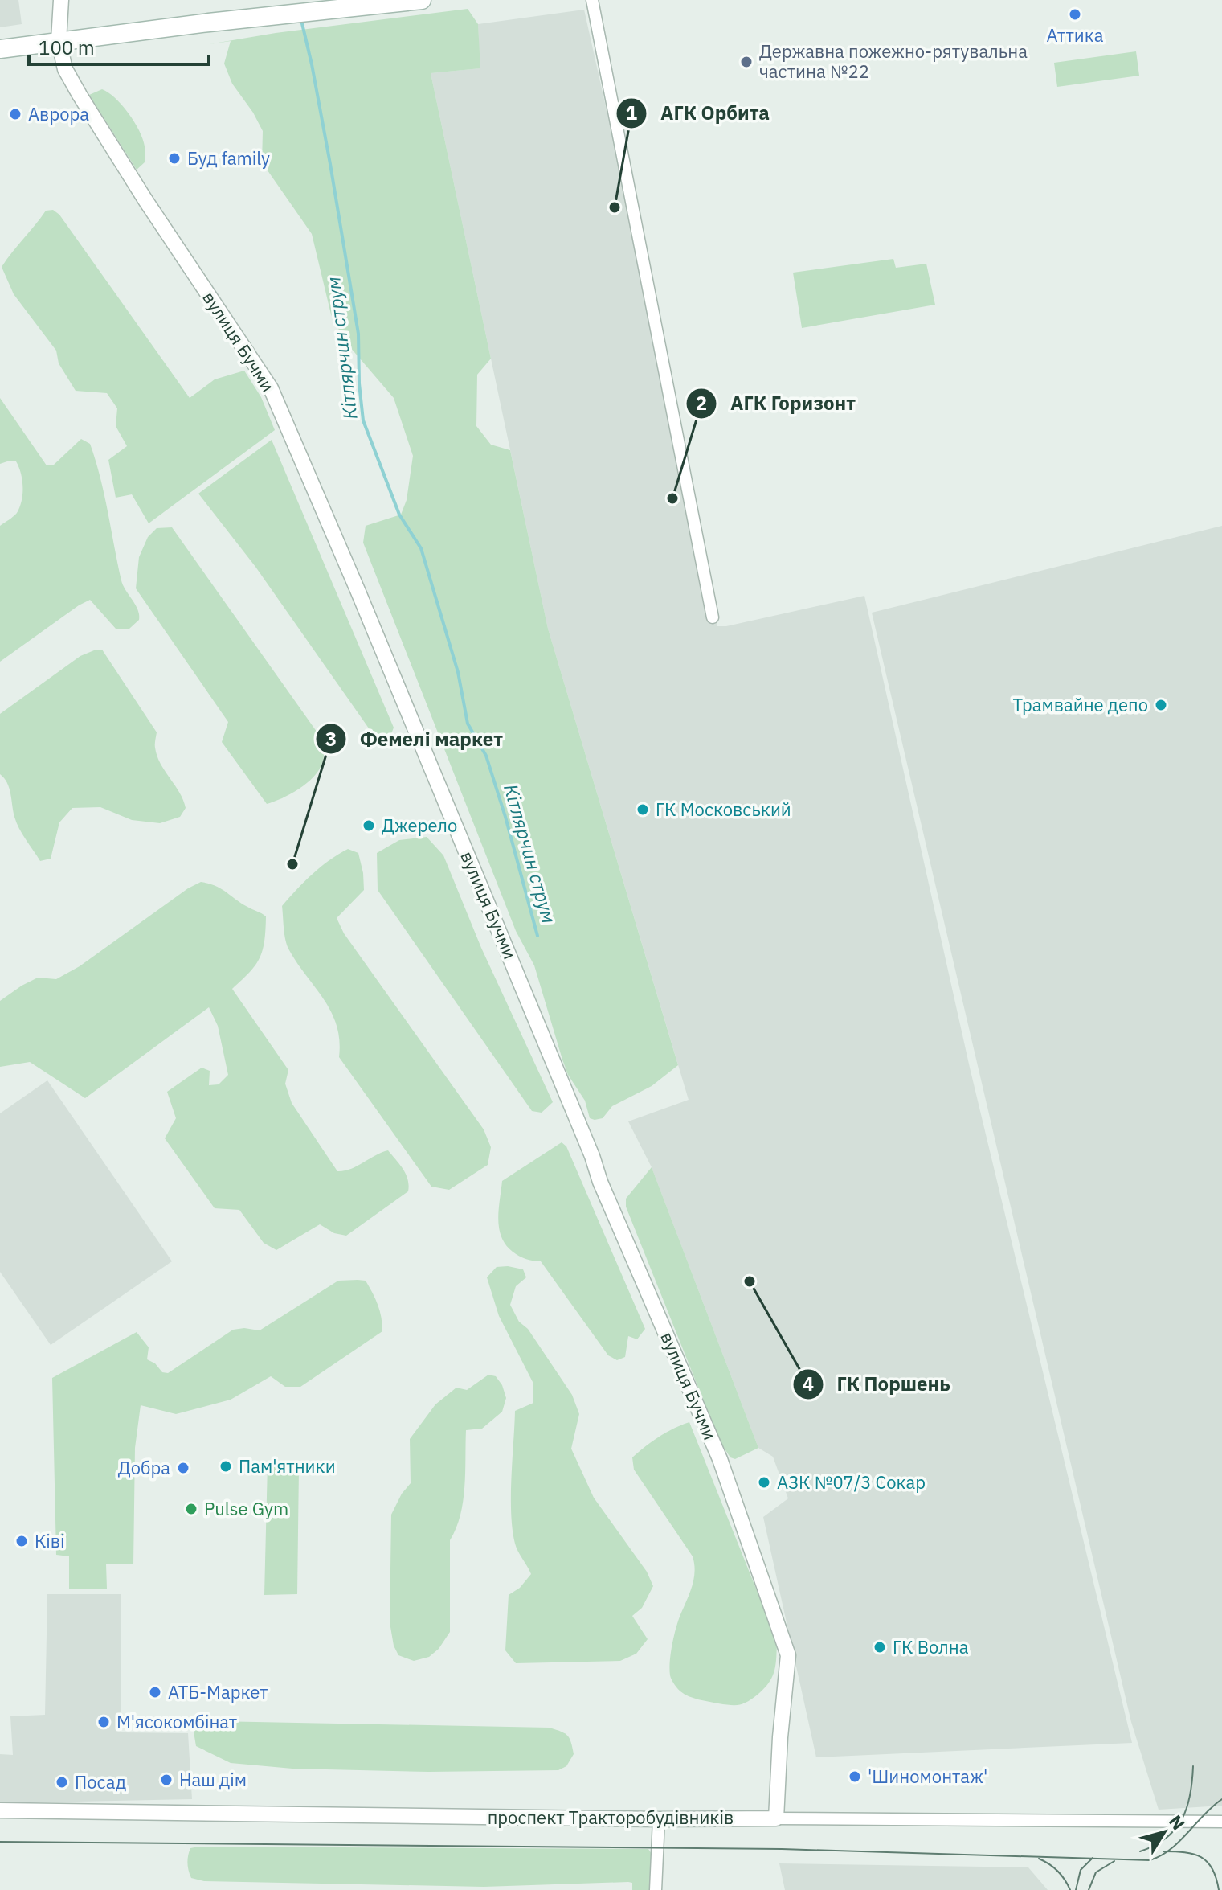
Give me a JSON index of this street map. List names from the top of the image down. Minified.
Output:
{"streets":{"street":["вулиця Бучми","проспект Тракторобудівників"]},"crossings":[["вулиця Бучми","проспект Тракторобудівників"]],"water":["Кітлярчин струм"],"places":["Аттика","Державна пожежно-рятувальна частина №22","Аврора","Буд family","АГК Орбита","АГК Горизонт","Трамвайне депо","ГК Московський","Джерело","Фемелі маркет","ГК Поршень","Пам'ятники","Добра","АЗК №07/3 Сокар","Pulse Gym","Ківі","ГК Волна","АТБ-Маркет","М'ясокомбінат","'Шиномонтаж'","Наш дім","Посад"],"scale_bar":"100 m","north":"top right"}
